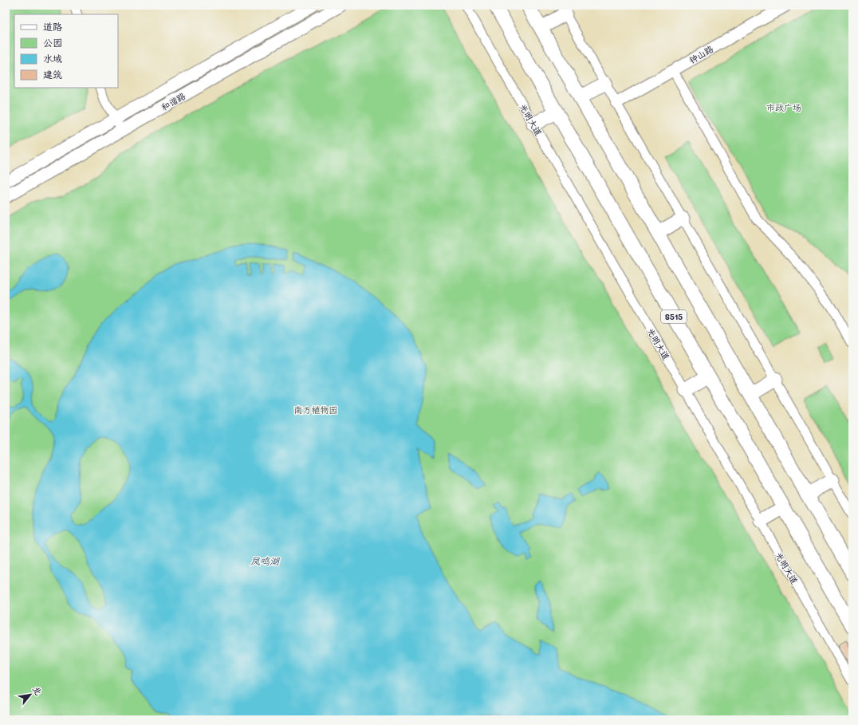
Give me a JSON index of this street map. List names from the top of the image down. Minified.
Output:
{"streets":{"main road":["和谐路","S515"],"street":["钟山路","光明大道"]},"water":["凤鸣湖"],"parks":["市政广场","南方植物园"],"legend":["道路","公园","水域","建筑"],"north":"top right"}
